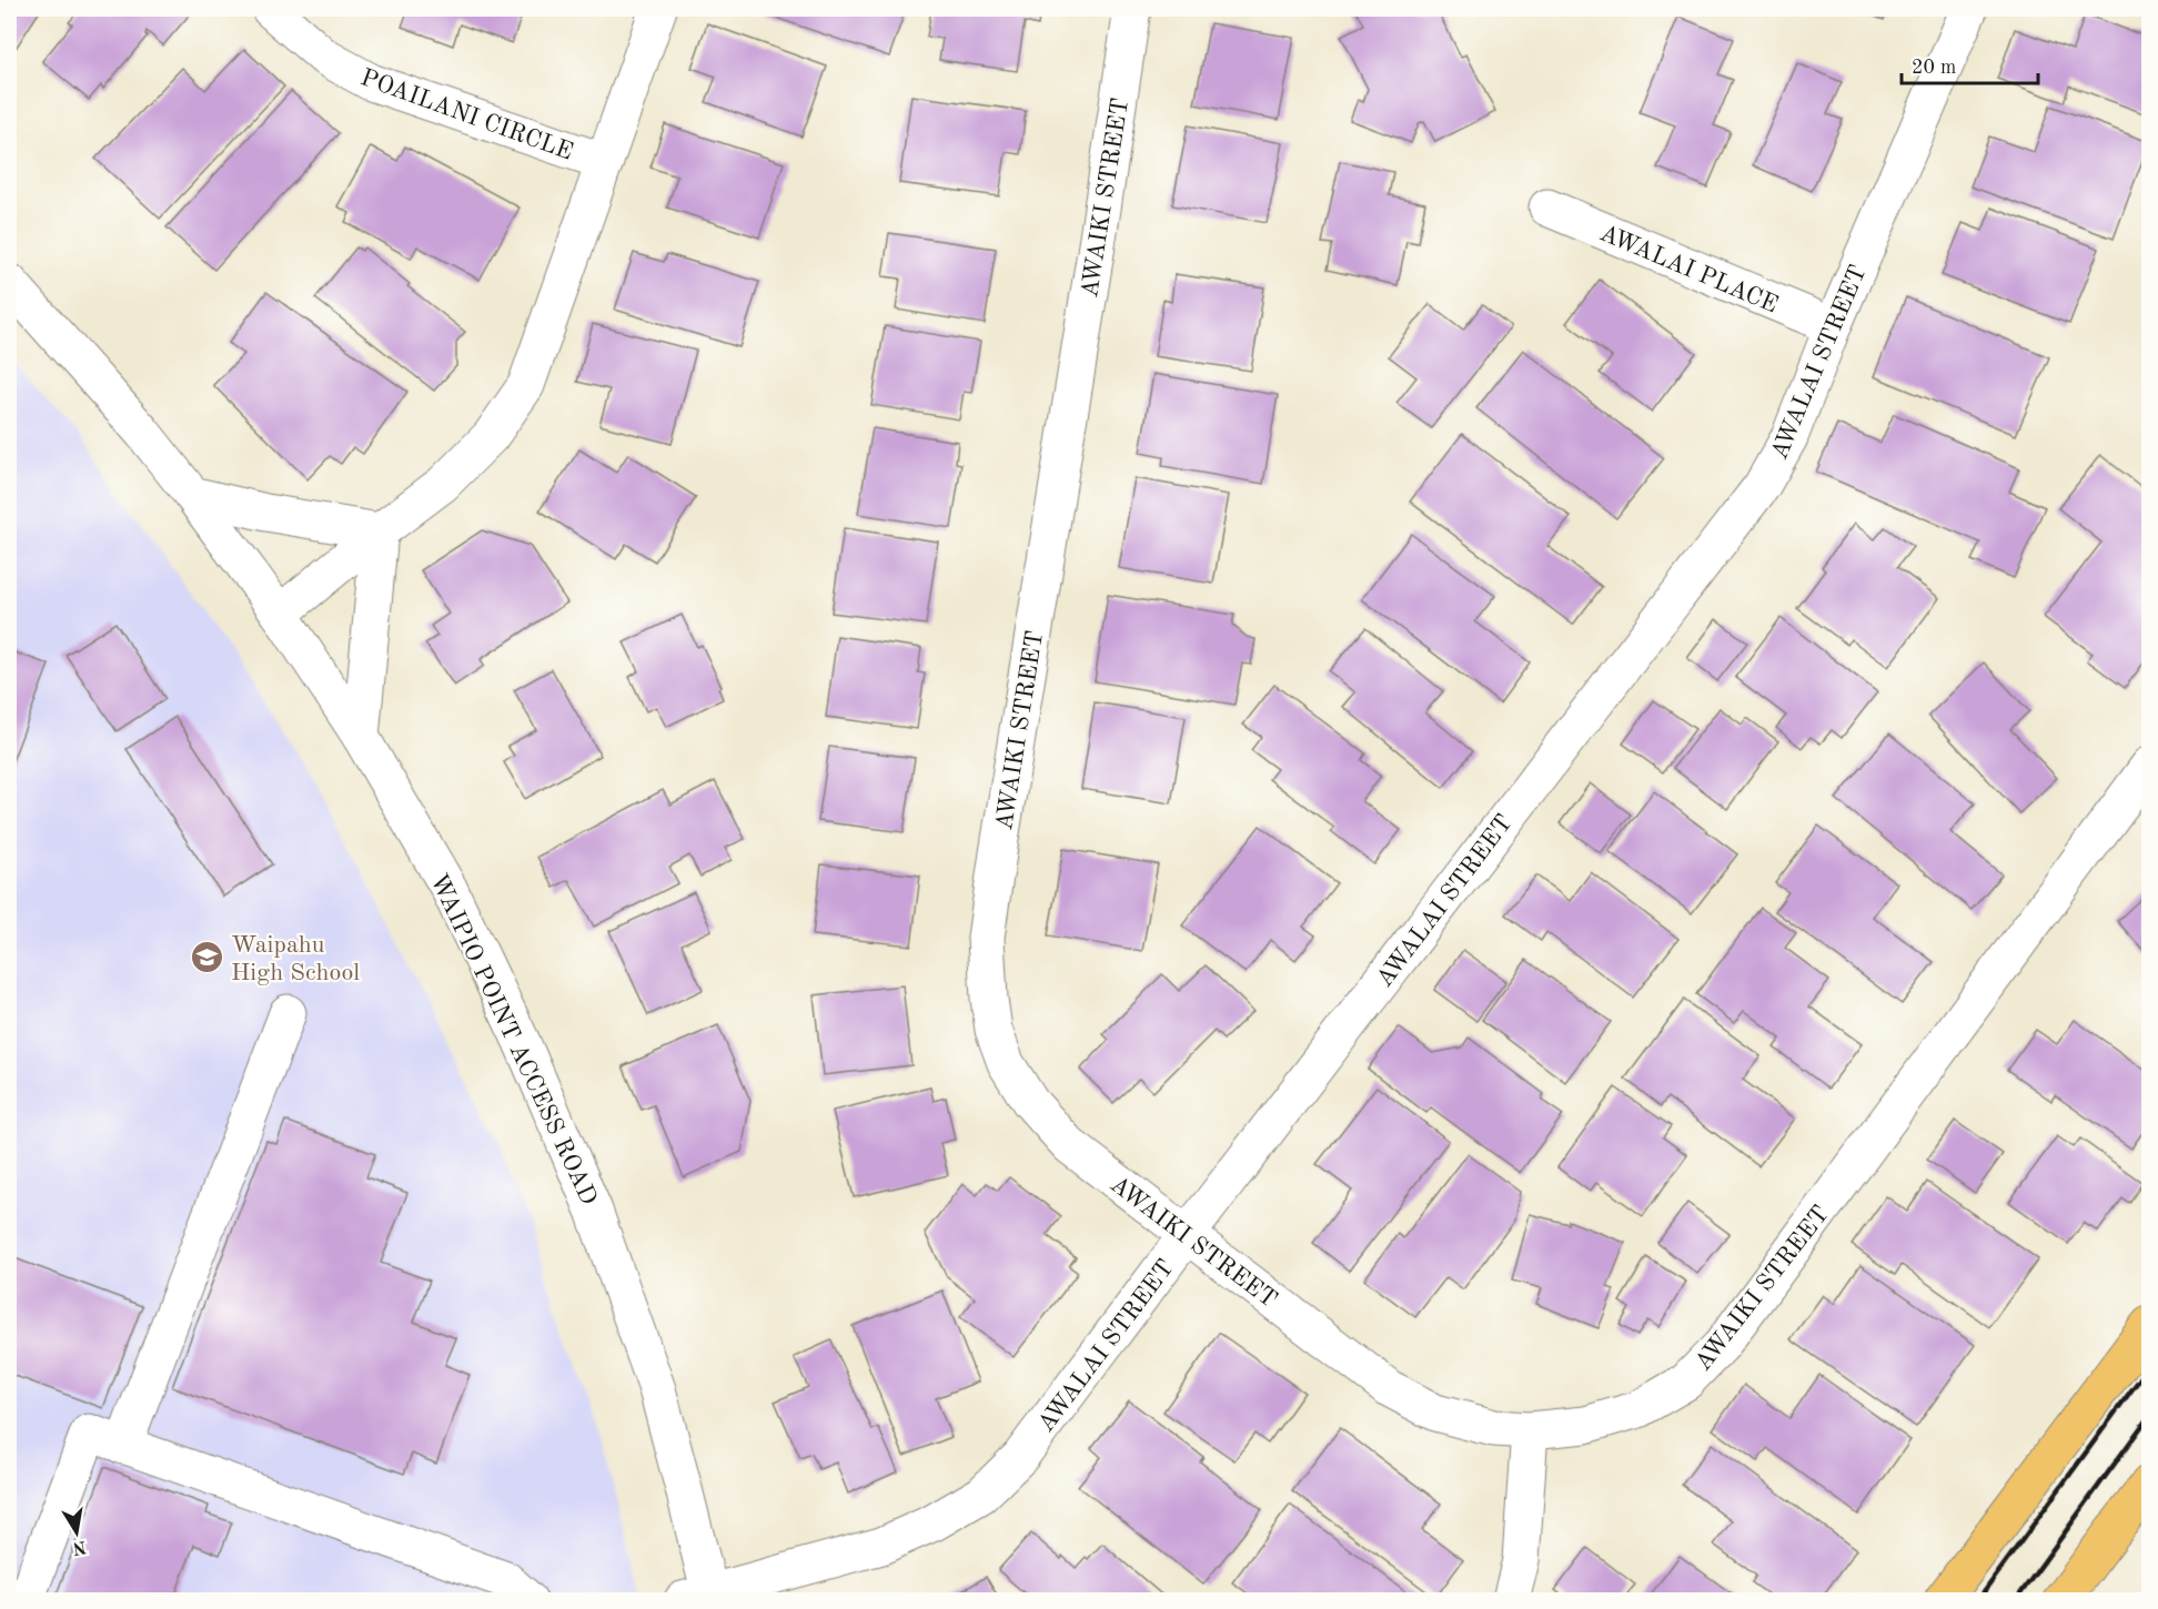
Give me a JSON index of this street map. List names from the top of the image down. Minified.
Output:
{"streets":{"street":["POAILANI CIRCLE","AWAIKI STREET","AWALAI PLACE","AWALAI STREET","WAIPIO POINT ACCESS ROAD"]},"crossings":[["POAILANI CIRCLE","WAIPIO POINT ACCESS ROAD"],["AWAIKI STREET","AWALAI STREET"],["AWALAI PLACE","AWALAI STREET"],["AWALAI STREET","WAIPIO POINT ACCESS ROAD"]],"places":{"school or university":["Waipahu High School"]},"scale_bar":"20 m","north":"bottom"}
